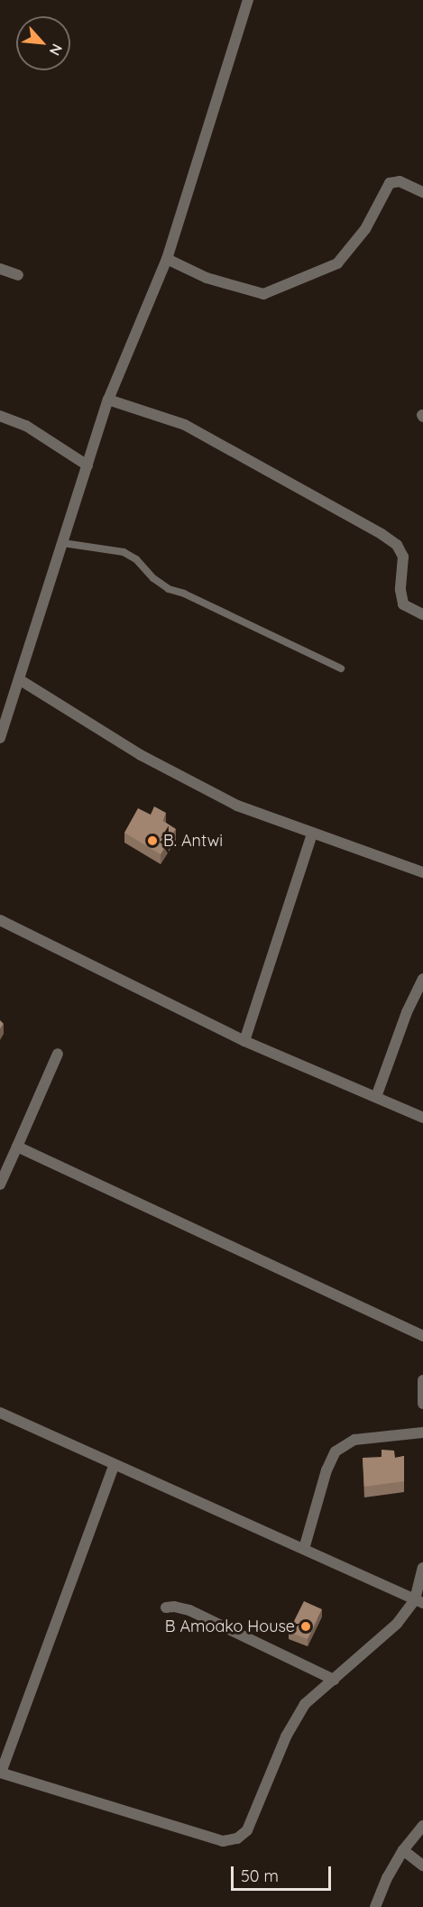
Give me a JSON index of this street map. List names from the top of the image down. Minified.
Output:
{"places":["B. Antwi","B Amoako House"],"scale_bar":"50 m","north":"bottom right"}
